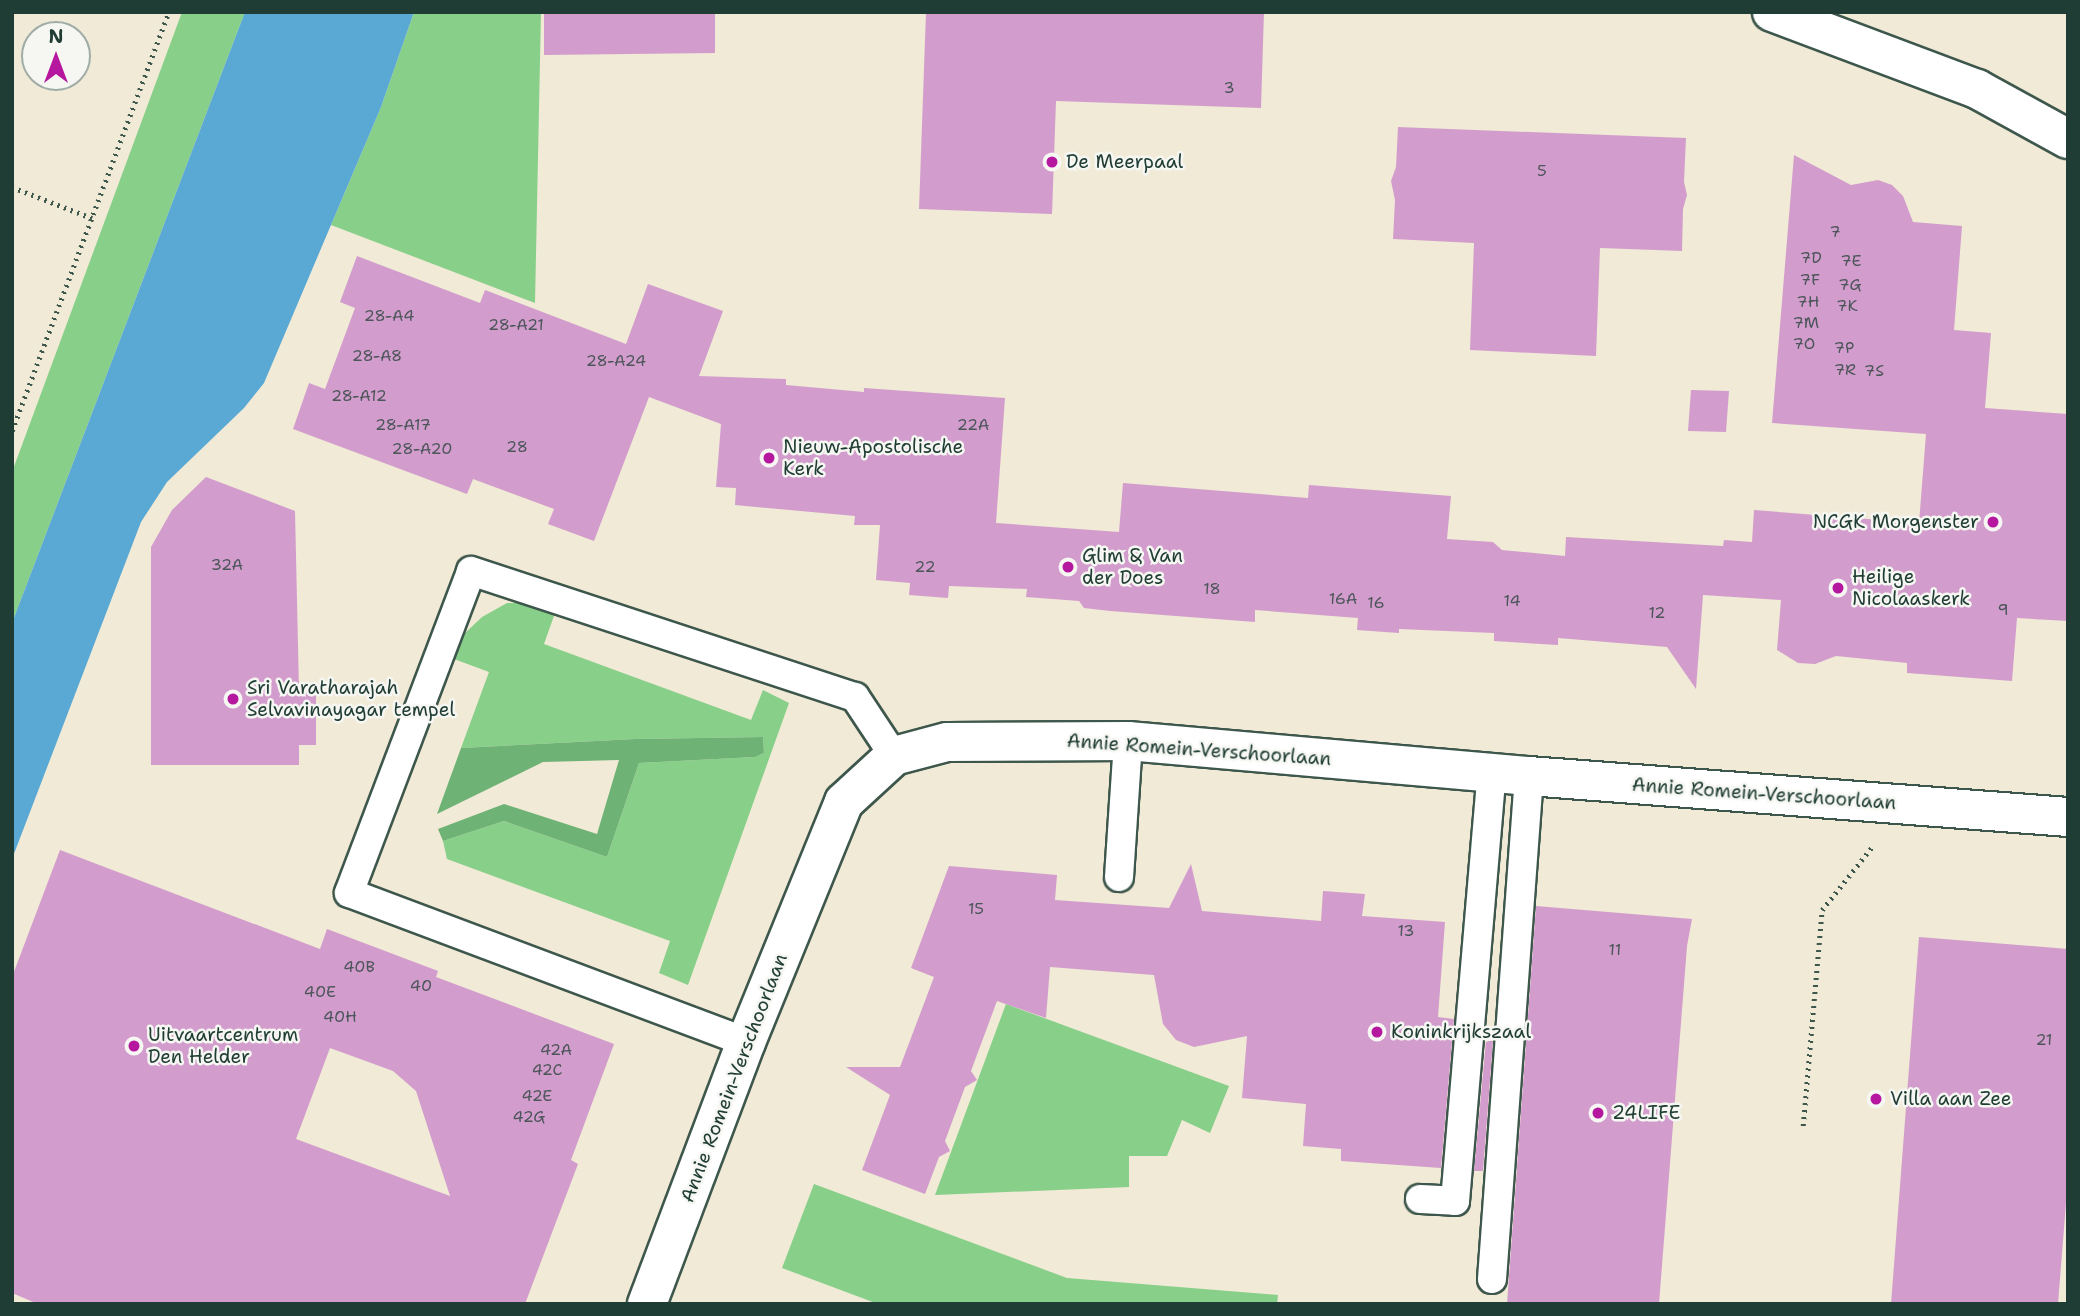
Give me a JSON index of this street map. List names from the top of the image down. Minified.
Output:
{"streets":{"street":["Annie Romein-Verschoorlaan"]},"places":["De Meerpaal","Nieuw-Apostolische Kerk","NCGK Morgenster","Glim & Van der Does","Heilige Nicolaaskerk","Sri Varatharajah Selvavinayagar tempel","Koninkrijkszaal","Uitvaartcentrum Den Helder","Villa aan Zee","24LIFE"],"house_numbers":["3","5","7","7D","7E","7F","7G","7H","7K","28-A4","7M","28-A21","7O","7P","28-A8","28-A24","7R","7S","28-A12","28-A17","22A","28","28-A20","32A","22","18","16A","14","16","9","12","15","13","11","40B","40","40E","40H","21","42A","42C","42E","42G"],"north":"top"}
